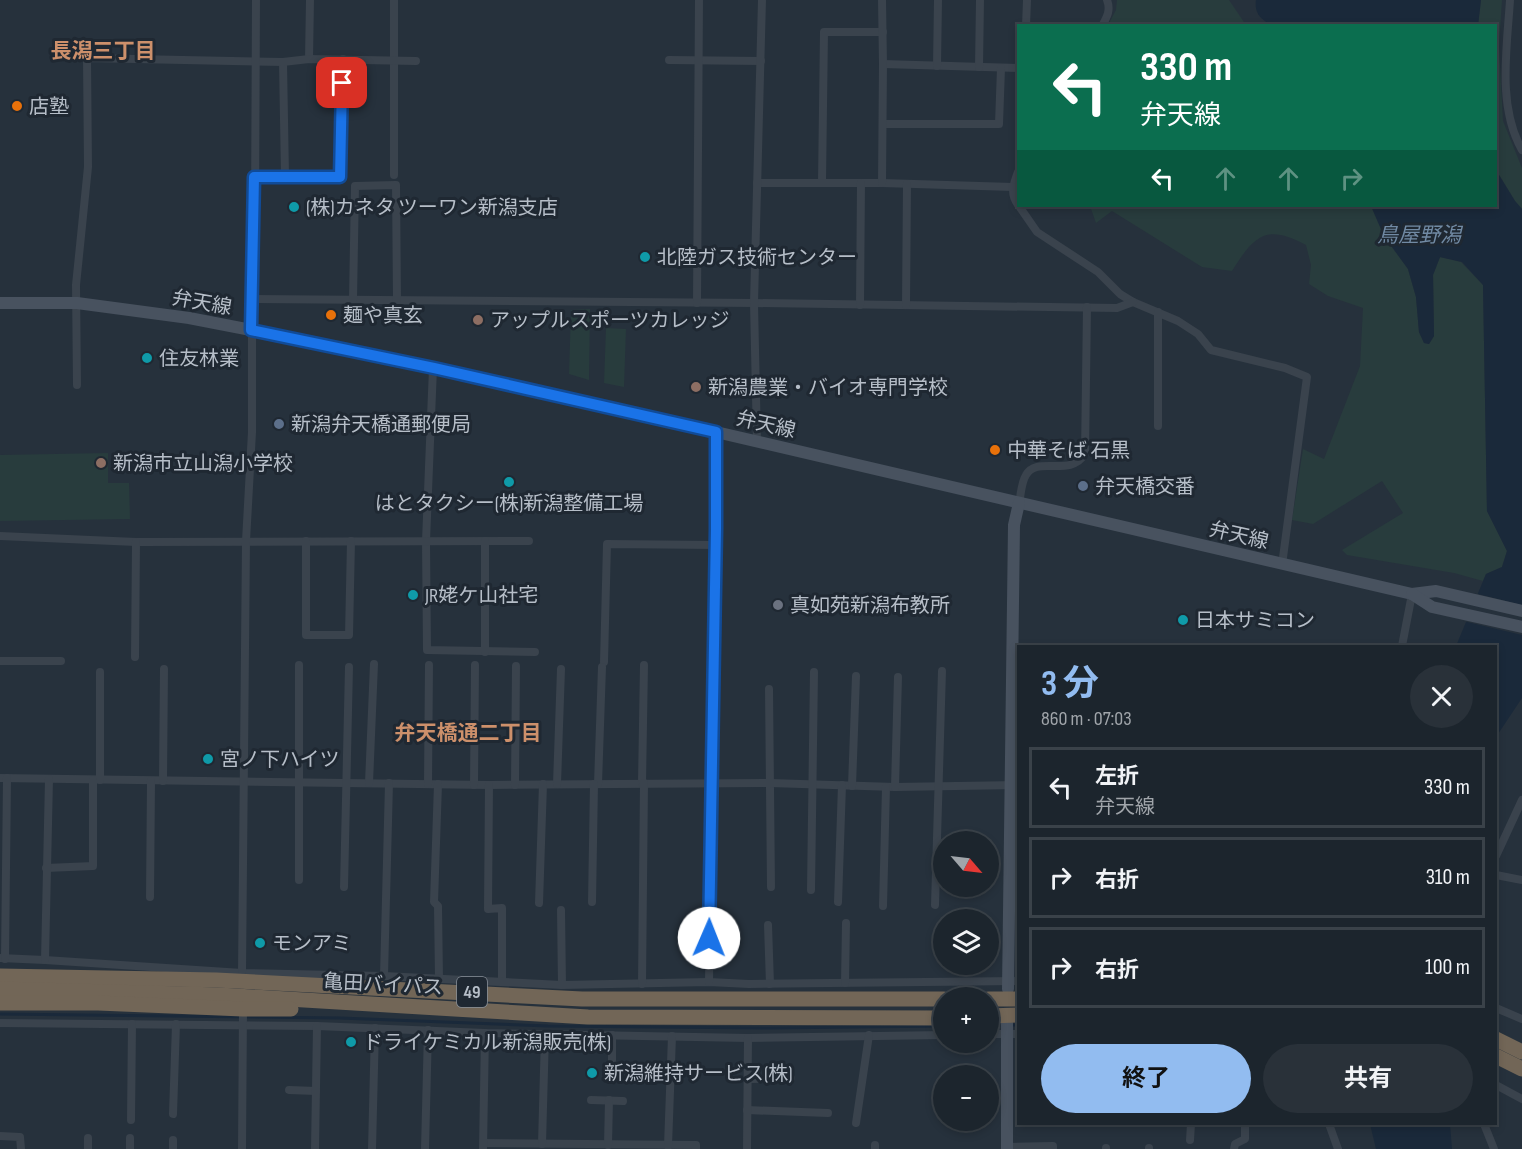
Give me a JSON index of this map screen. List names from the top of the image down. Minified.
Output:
{"streets":{"highway":["亀田バイパス","49"],"street":["弁天線"]},"districts":["長潟三丁目","弁天橋通二丁目"],"water":["鳥屋野潟"],"places":["店塾","(株)カネタ ツーワン新潟支店","北陸ガス技術センター","麺や真玄","アップルスポーツカレッジ","住友林業","新潟農業・バイオ専門学校","新潟弁天橋通郵便局","中華そば 石黒","新潟市立山潟小学校","はとタクシー(株)新潟整備工場","弁天橋交番","JR姥ケ山社宅","真如苑新潟布教所","日本サミコン","宮ノ下ハイツ","モンアミ","ドライケミカル新潟販売(株)","新潟維持サービス(株)"],"north":"bottom right","page":{"turn":["330 m","弁天線"],"heading":["3 分","860 m · 07:03"],"list":[{"name":"左折","note":"弁天線","value":"330 m"},{"name":"右折","value":"310 m"},{"name":"右折","value":"100 m"}],"map_buttons":["+","−"],"buttons":["終了","共有"]}}
